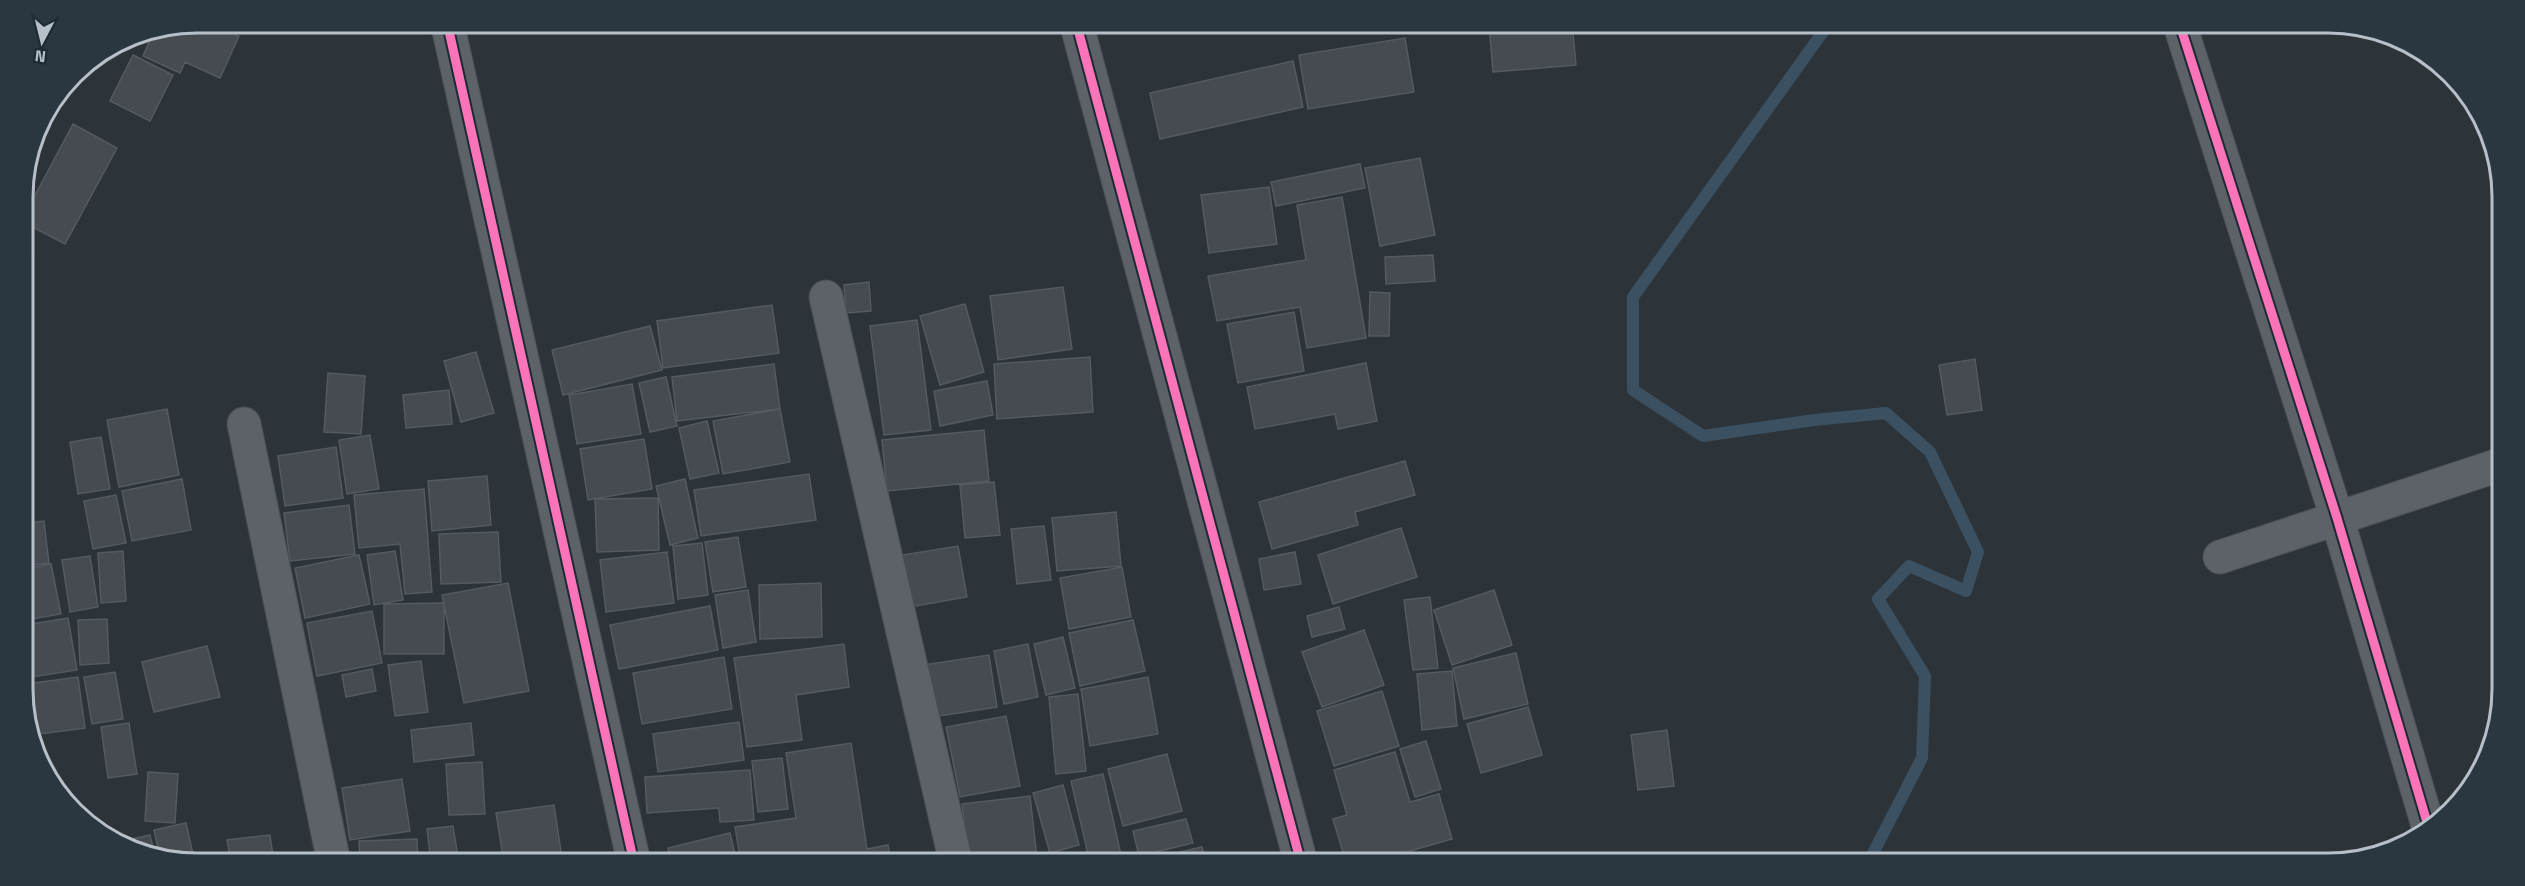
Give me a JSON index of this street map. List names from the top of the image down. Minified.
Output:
{"north":"bottom"}
